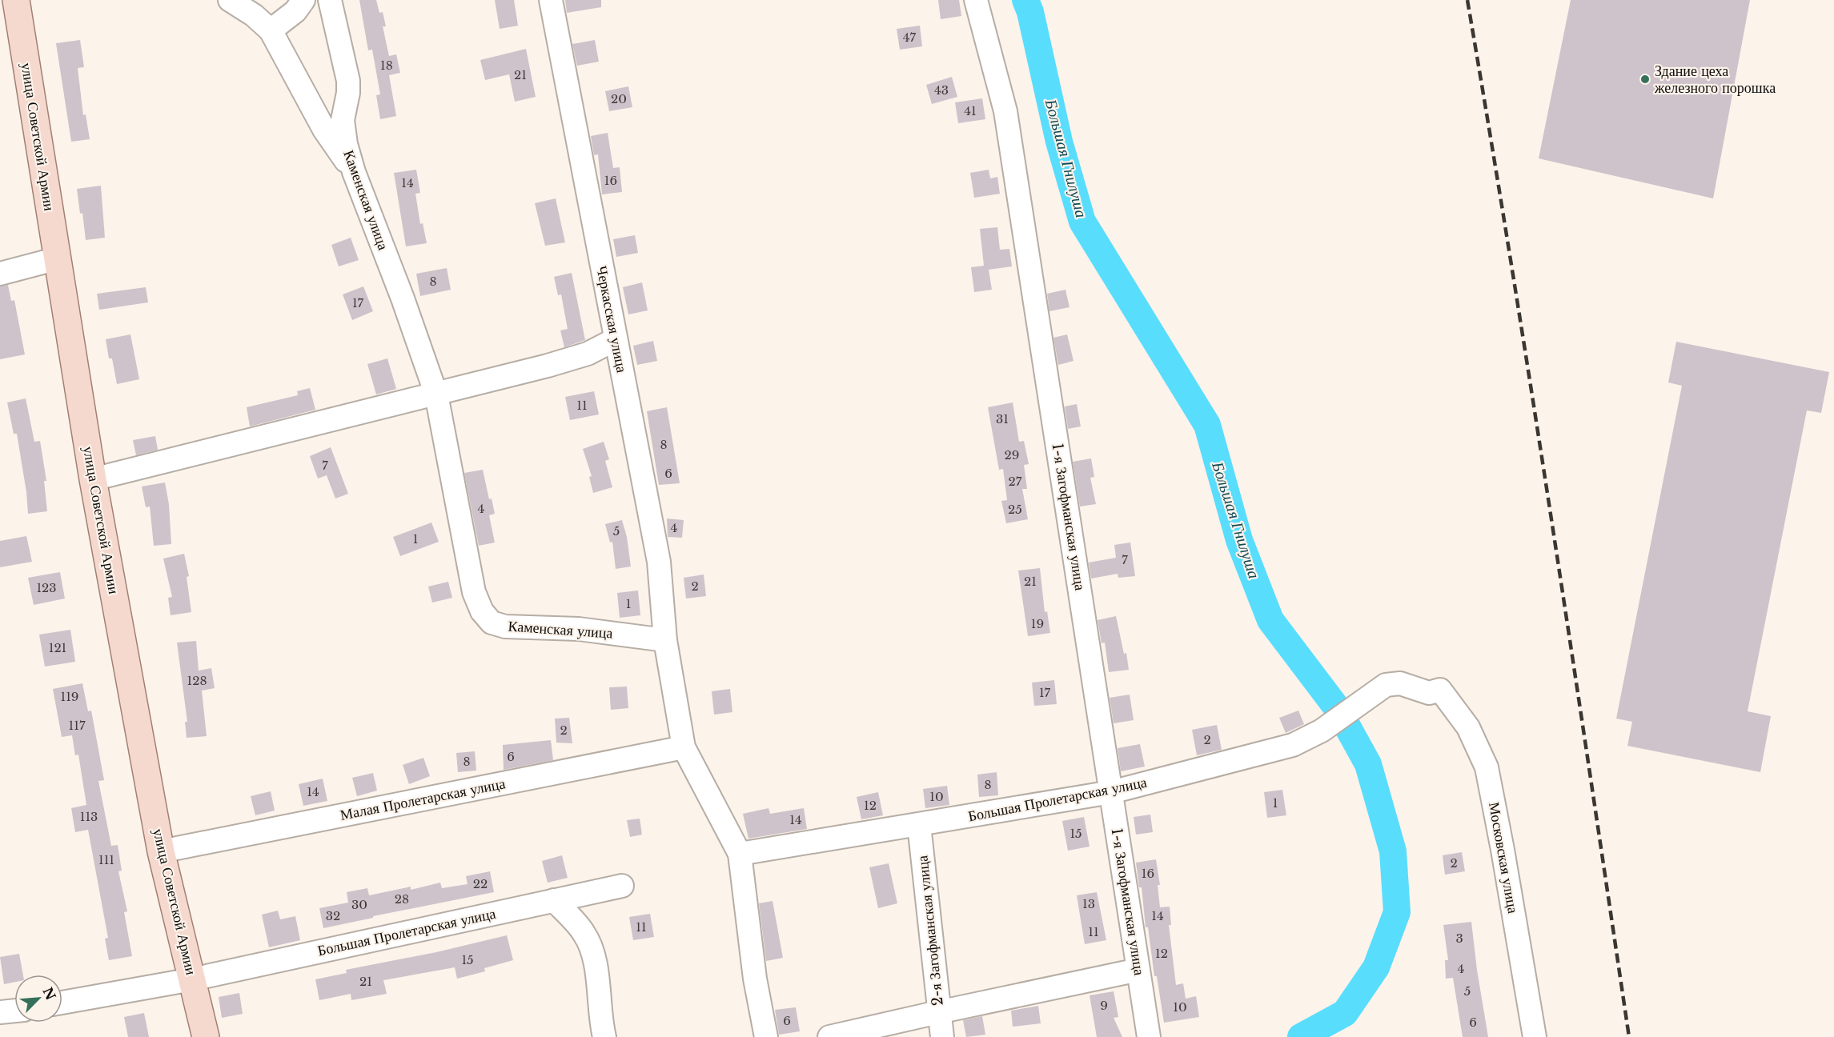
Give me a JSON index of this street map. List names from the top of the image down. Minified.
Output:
{"streets":{"main road":["улица Советской Армии"],"street":["Каменская улица","Черкасская улица","1-я Загофманская улица","Малая Пролетарская улица","Большая Пролетарская улица","Московская улица","2-я Загофманская улица"]},"crossings":[["улица Советской Армии","Малая Пролетарская улица"],["улица Советской Армии","Большая Пролетарская улица"],["Каменская улица","Черкасская улица"],["1-я Загофманская улица","Большая Пролетарская улица"],["Большая Пролетарская улица","Московская улица"],["Большая Пролетарская улица","2-я Загофманская улица"]],"water":["Большая Гнилуша"],"places":["Здание цеха железного порошка"],"house_numbers":["47","18","21","43","20","41","16","14","8","17","11","31","8","29","7","6","27","4","25","4","5","1","7","21","2","123","1","19","121","128","17","119","117","2","2","6","8","8","14","10","1","12","113","14","15","111","2","16","22","28","13","30","32","14","11","11","3","12","15","4","21","5","9","10","6","6"],"north":"top right"}
